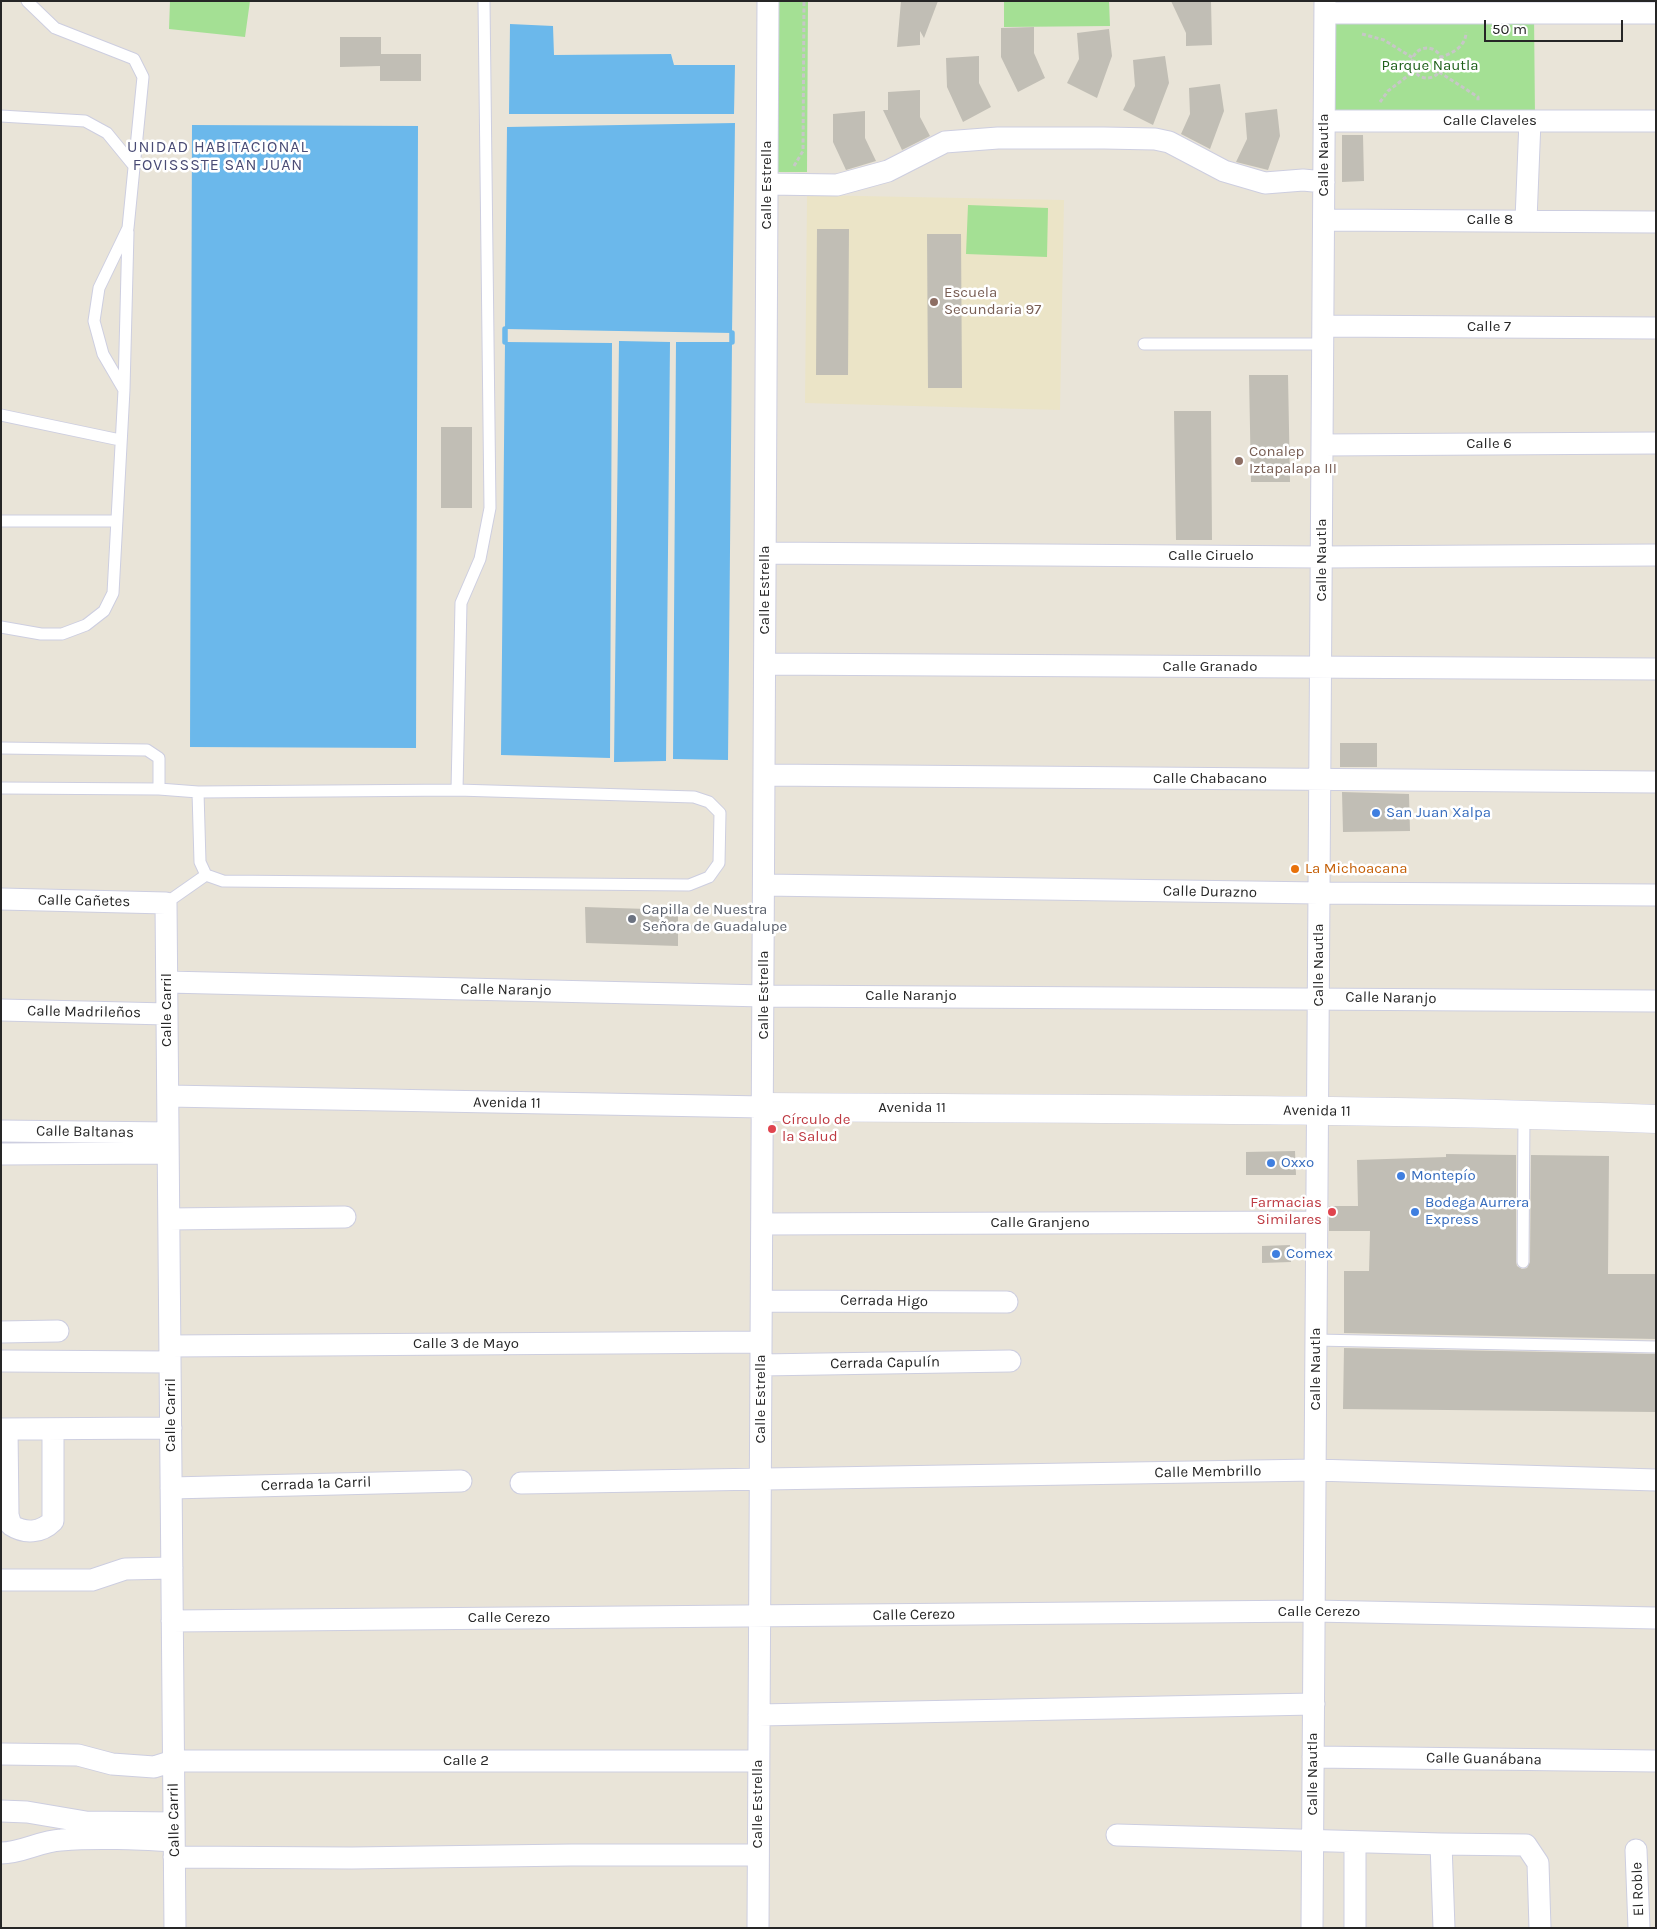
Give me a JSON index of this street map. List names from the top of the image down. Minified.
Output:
{"streets":{"street":["Calle Claveles","Calle Nautla","Calle Estrella","Calle 8","Calle 7","Calle 6","Calle Ciruelo","Calle Granado","Calle Chabacano","Calle Durazno","Calle Cañetes","Calle Naranjo","Calle Carril","Calle Madrileños","Avenida 11","Calle Baltanas","Calle Granjeno","Cerrada Higo","Calle 3 de Mayo","Cerrada Capulín","Calle Membrillo","Cerrada 1ª Carril","Calle Cerezo","Calle Guanábana","Calle 2","El Roble"]},"crossings":[["Calle Claveles","Calle Nautla"],["Calle Nautla","Calle 8"],["Calle Nautla","Calle 7"],["Calle Nautla","Calle 6"],["Calle Nautla","Calle Ciruelo"],["Calle Nautla","Calle Granado"],["Calle Nautla","Calle Chabacano"],["Calle Nautla","Calle Durazno"],["Calle Nautla","Calle Naranjo"],["Calle Nautla","Avenida 11"],["Calle Nautla","Calle Granjeno"],["Calle Nautla","Calle Membrillo"],["Calle Nautla","Calle Cerezo"],["Calle Nautla","Calle Guanábana"],["Calle Estrella","Calle Ciruelo"],["Calle Estrella","Calle Granado"],["Calle Estrella","Calle Chabacano"],["Calle Estrella","Calle Durazno"],["Calle Estrella","Calle Naranjo"],["Calle Estrella","Avenida 11"],["Calle Estrella","Calle Granjeno"],["Calle Estrella","Cerrada Higo"],["Calle Estrella","Calle 3 de Mayo"],["Calle Estrella","Cerrada Capulín"],["Calle Estrella","Calle Membrillo"],["Calle Estrella","Calle Cerezo"],["Calle Estrella","Calle 2"],["Calle Cañetes","Calle Carril"],["Calle Naranjo","Calle Carril"],["Calle Carril","Calle Madrileños"],["Calle Carril","Avenida 11"],["Calle Carril","Calle Baltanas"],["Calle Carril","Calle 3 de Mayo"],["Calle Carril","Cerrada 1ª Carril"],["Calle Carril","Calle Cerezo"],["Calle Carril","Calle 2"]],"districts":["UNIDAD HABITACIONAL FOVISSSTE SAN JUAN"],"parks":["Parque Nautla"],"places":["Escuela Secundaria 97","Conalep Iztapalapa III","San Juan Xalpa","La Michoacana","Capilla de Nuestra Señora de Guadalupe","Círculo de la Salud","Oxxo","Montepío","Farmacias Similares","Bodega Aurrera Express","Comex"],"scale_bar":"50 m"}
